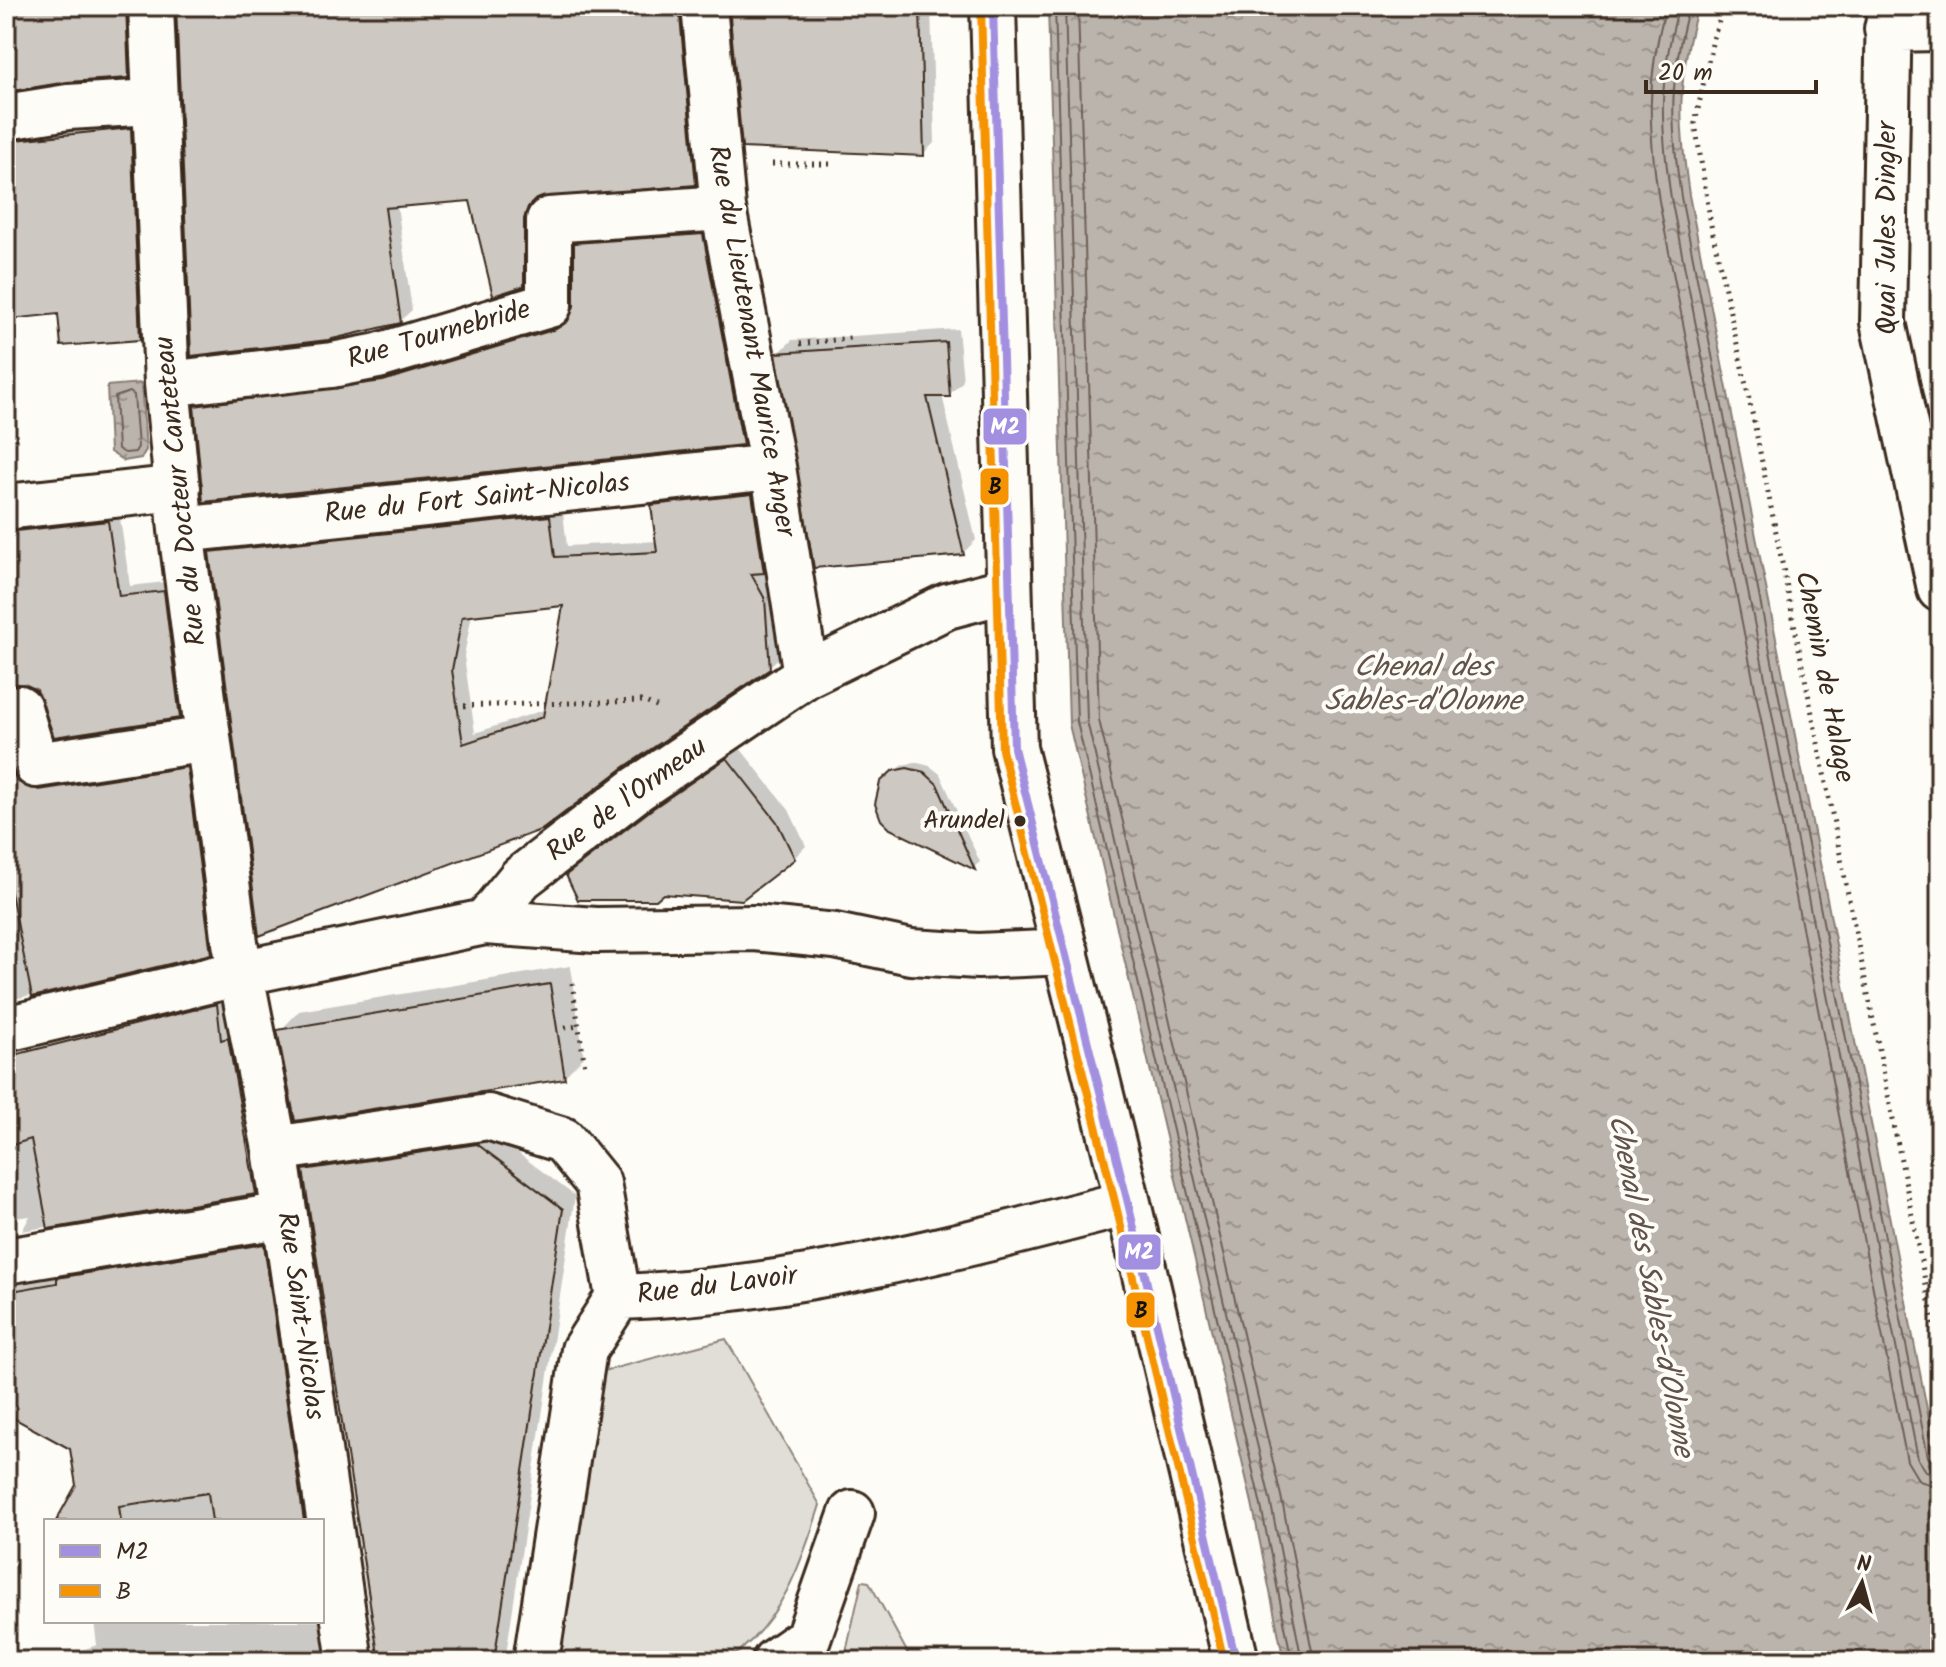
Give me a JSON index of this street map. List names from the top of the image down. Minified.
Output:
{"streets":{"street":["Quai Jules Dingler","Rue Tournebride","Rue du Lieutenant Maurice Anger","Rue du Docteur Canteteau","Rue du Fort Saint-Nicolas","Rue de l'Ormeau","Rue du Lavoir","Rue Saint-Nicolas"],"path":["Chemin de Halage"]},"crossings":[["Rue Tournebride","Rue du Lieutenant Maurice Anger"],["Rue Tournebride","Rue du Docteur Canteteau"],["Rue du Lieutenant Maurice Anger","Rue du Fort Saint-Nicolas"],["Rue du Lieutenant Maurice Anger","Rue de l'Ormeau"],["Rue du Docteur Canteteau","Rue du Fort Saint-Nicolas"],["Rue du Docteur Canteteau","Rue Saint-Nicolas"],["Rue du Lavoir","Rue Saint-Nicolas"]],"water":["Chenal des Sables-d'Olonne"],"places":["Arundel"],"lines":["transit line M2","transit line B"],"legend":["M2","B"],"scale_bar":"20 m","north":"top"}
